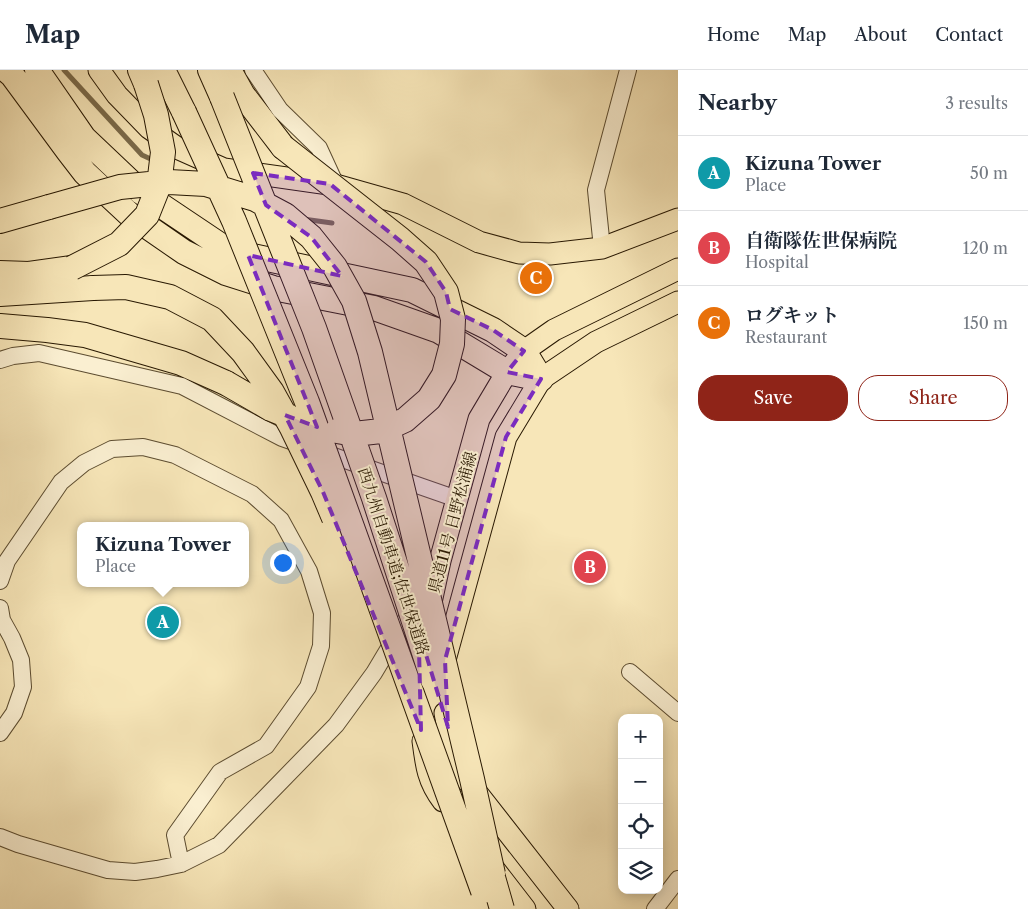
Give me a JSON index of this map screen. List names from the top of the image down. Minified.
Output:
{"streets":{"highway":["西九州自動車道;佐世保道路"],"main road":["県道11号 日野松浦線"]},"page":{"header":"Map","nav":["Home","Map","About","Contact"],"heading":["Nearby","3 results"],"list":[{"mark":"A","name":"Kizuna Tower","note":"Place","value":"50 m"},{"mark":"B","name":"自衛隊佐世保病院","note":"Hospital","value":"120 m"},{"mark":"C","name":"ログキット","note":"Restaurant","value":"150 m"}],"pins":["C","B","A"],"buttons":["Save","Share"],"popup":["Kizuna Tower","Place"],"map_buttons":["+","−"]}}
